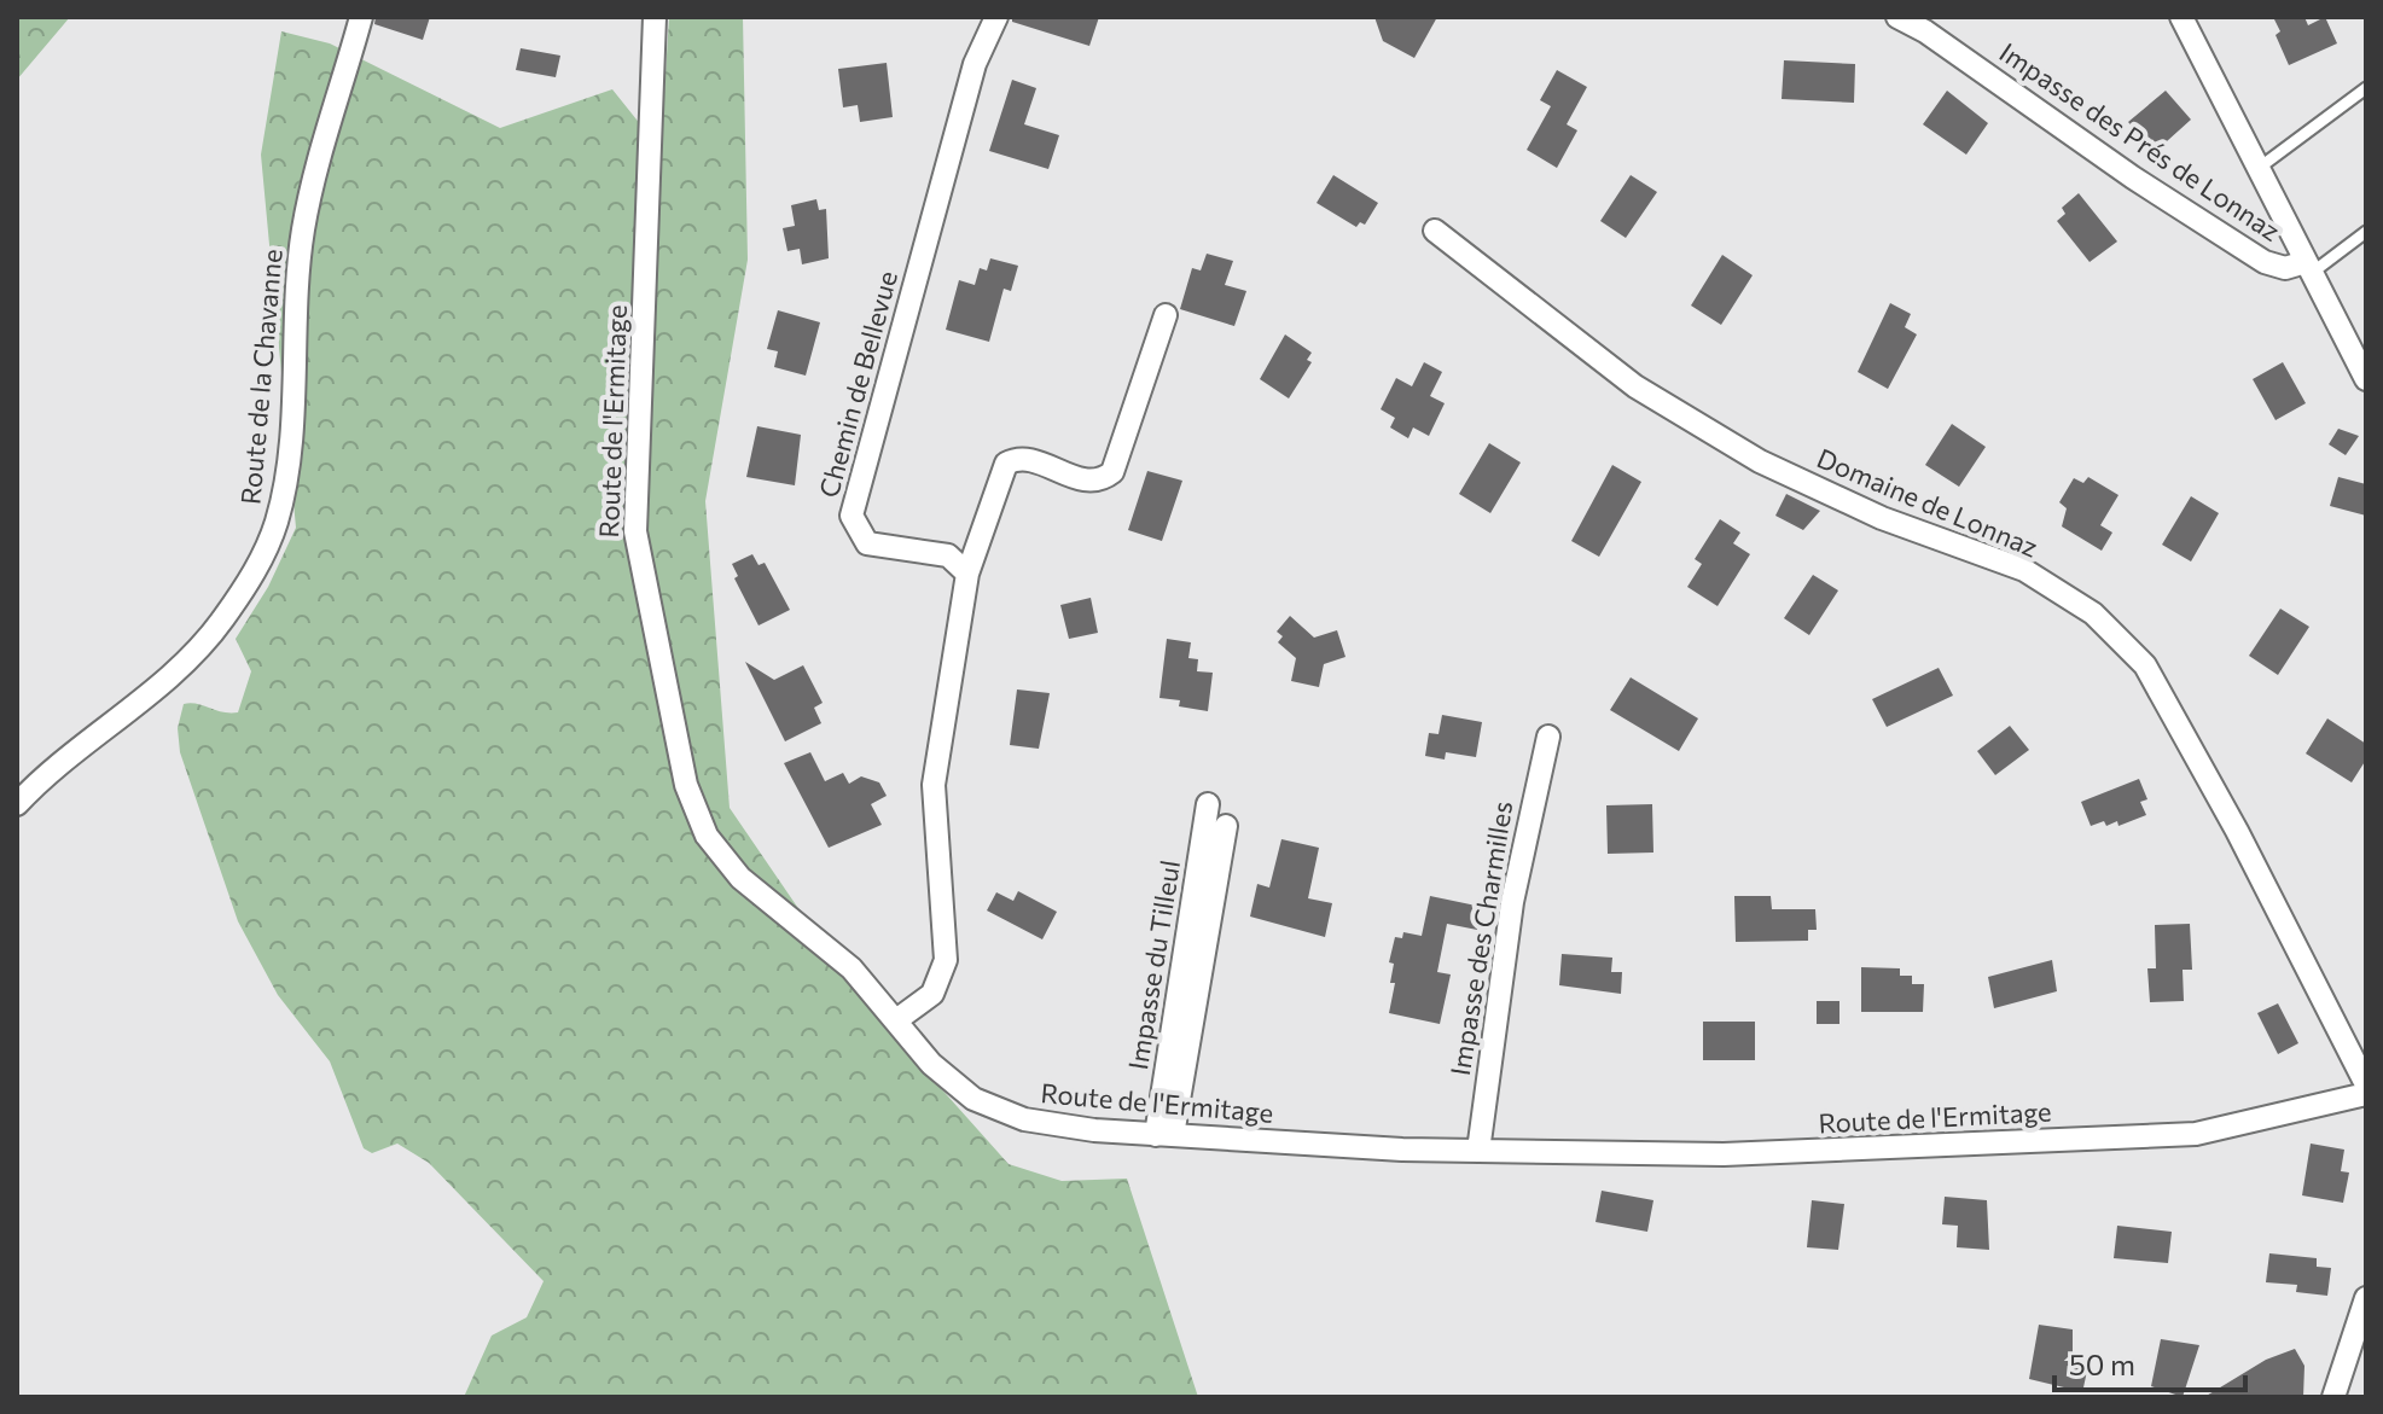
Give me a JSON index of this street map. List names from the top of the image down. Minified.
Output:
{"streets":{"street":["Impasse des Prés de Lonnaz","Route de la Chavanne","Chemin de Bellevue","Route de l'Ermitage","Domaine de Lonnaz","Impasse des Charmilles","Impasse du Tilleul"]},"crossings":[["Route de l'Ermitage","Impasse des Charmilles"],["Route de l'Ermitage","Impasse du Tilleul"]],"scale_bar":"50 m"}
